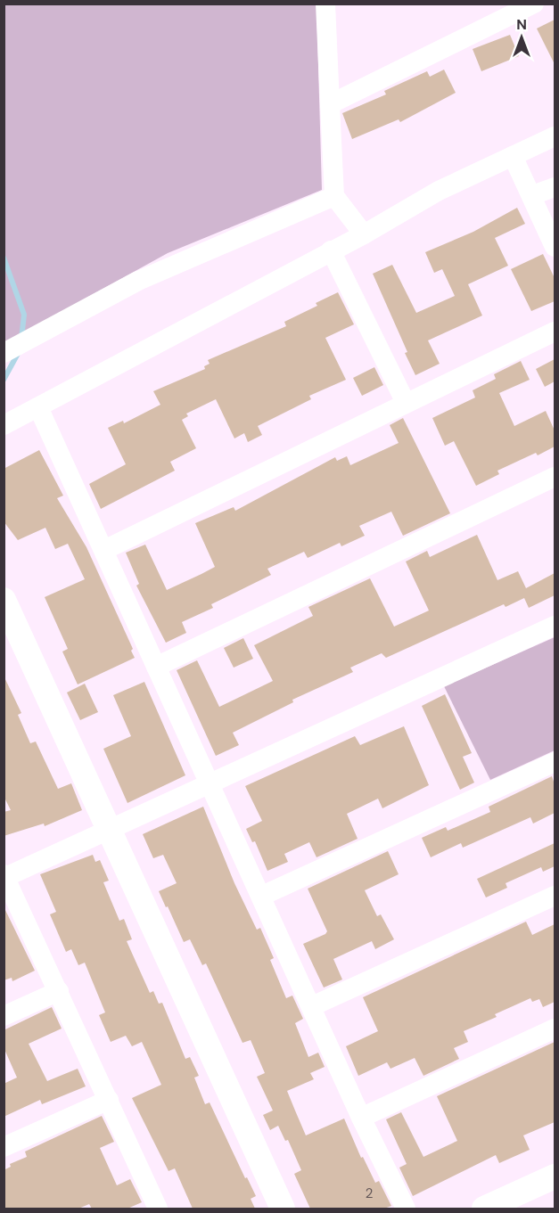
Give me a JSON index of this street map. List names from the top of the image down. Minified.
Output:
{"house_numbers":["2"],"north":"top"}
